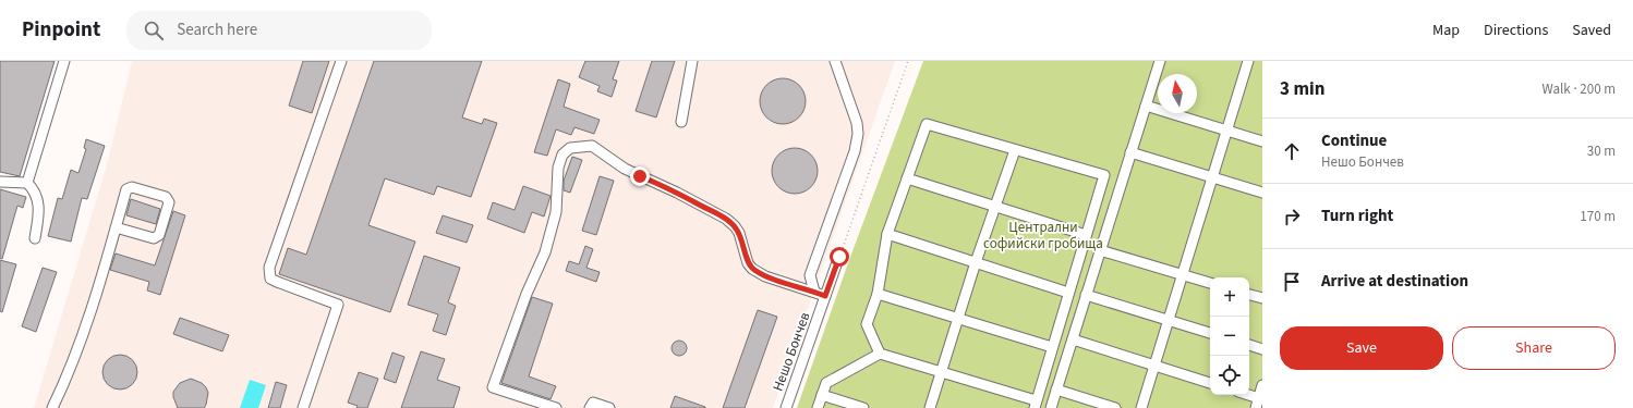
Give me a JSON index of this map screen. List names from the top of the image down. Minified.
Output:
{"streets":{"street":["Нешо Бончев"]},"parks":["Централни софийски гробища"],"north":"top","page":{"header":"Pinpoint","search":"Search here","nav":["Map","Directions","Saved"],"heading":["3 min","Walk · 200 m"],"list":[["Continue","Нешо Бончев","30 m"],["Turn right","170 m"],"Arrive at destination"],"map_buttons":["+","−"],"buttons":["Save","Share"]}}
